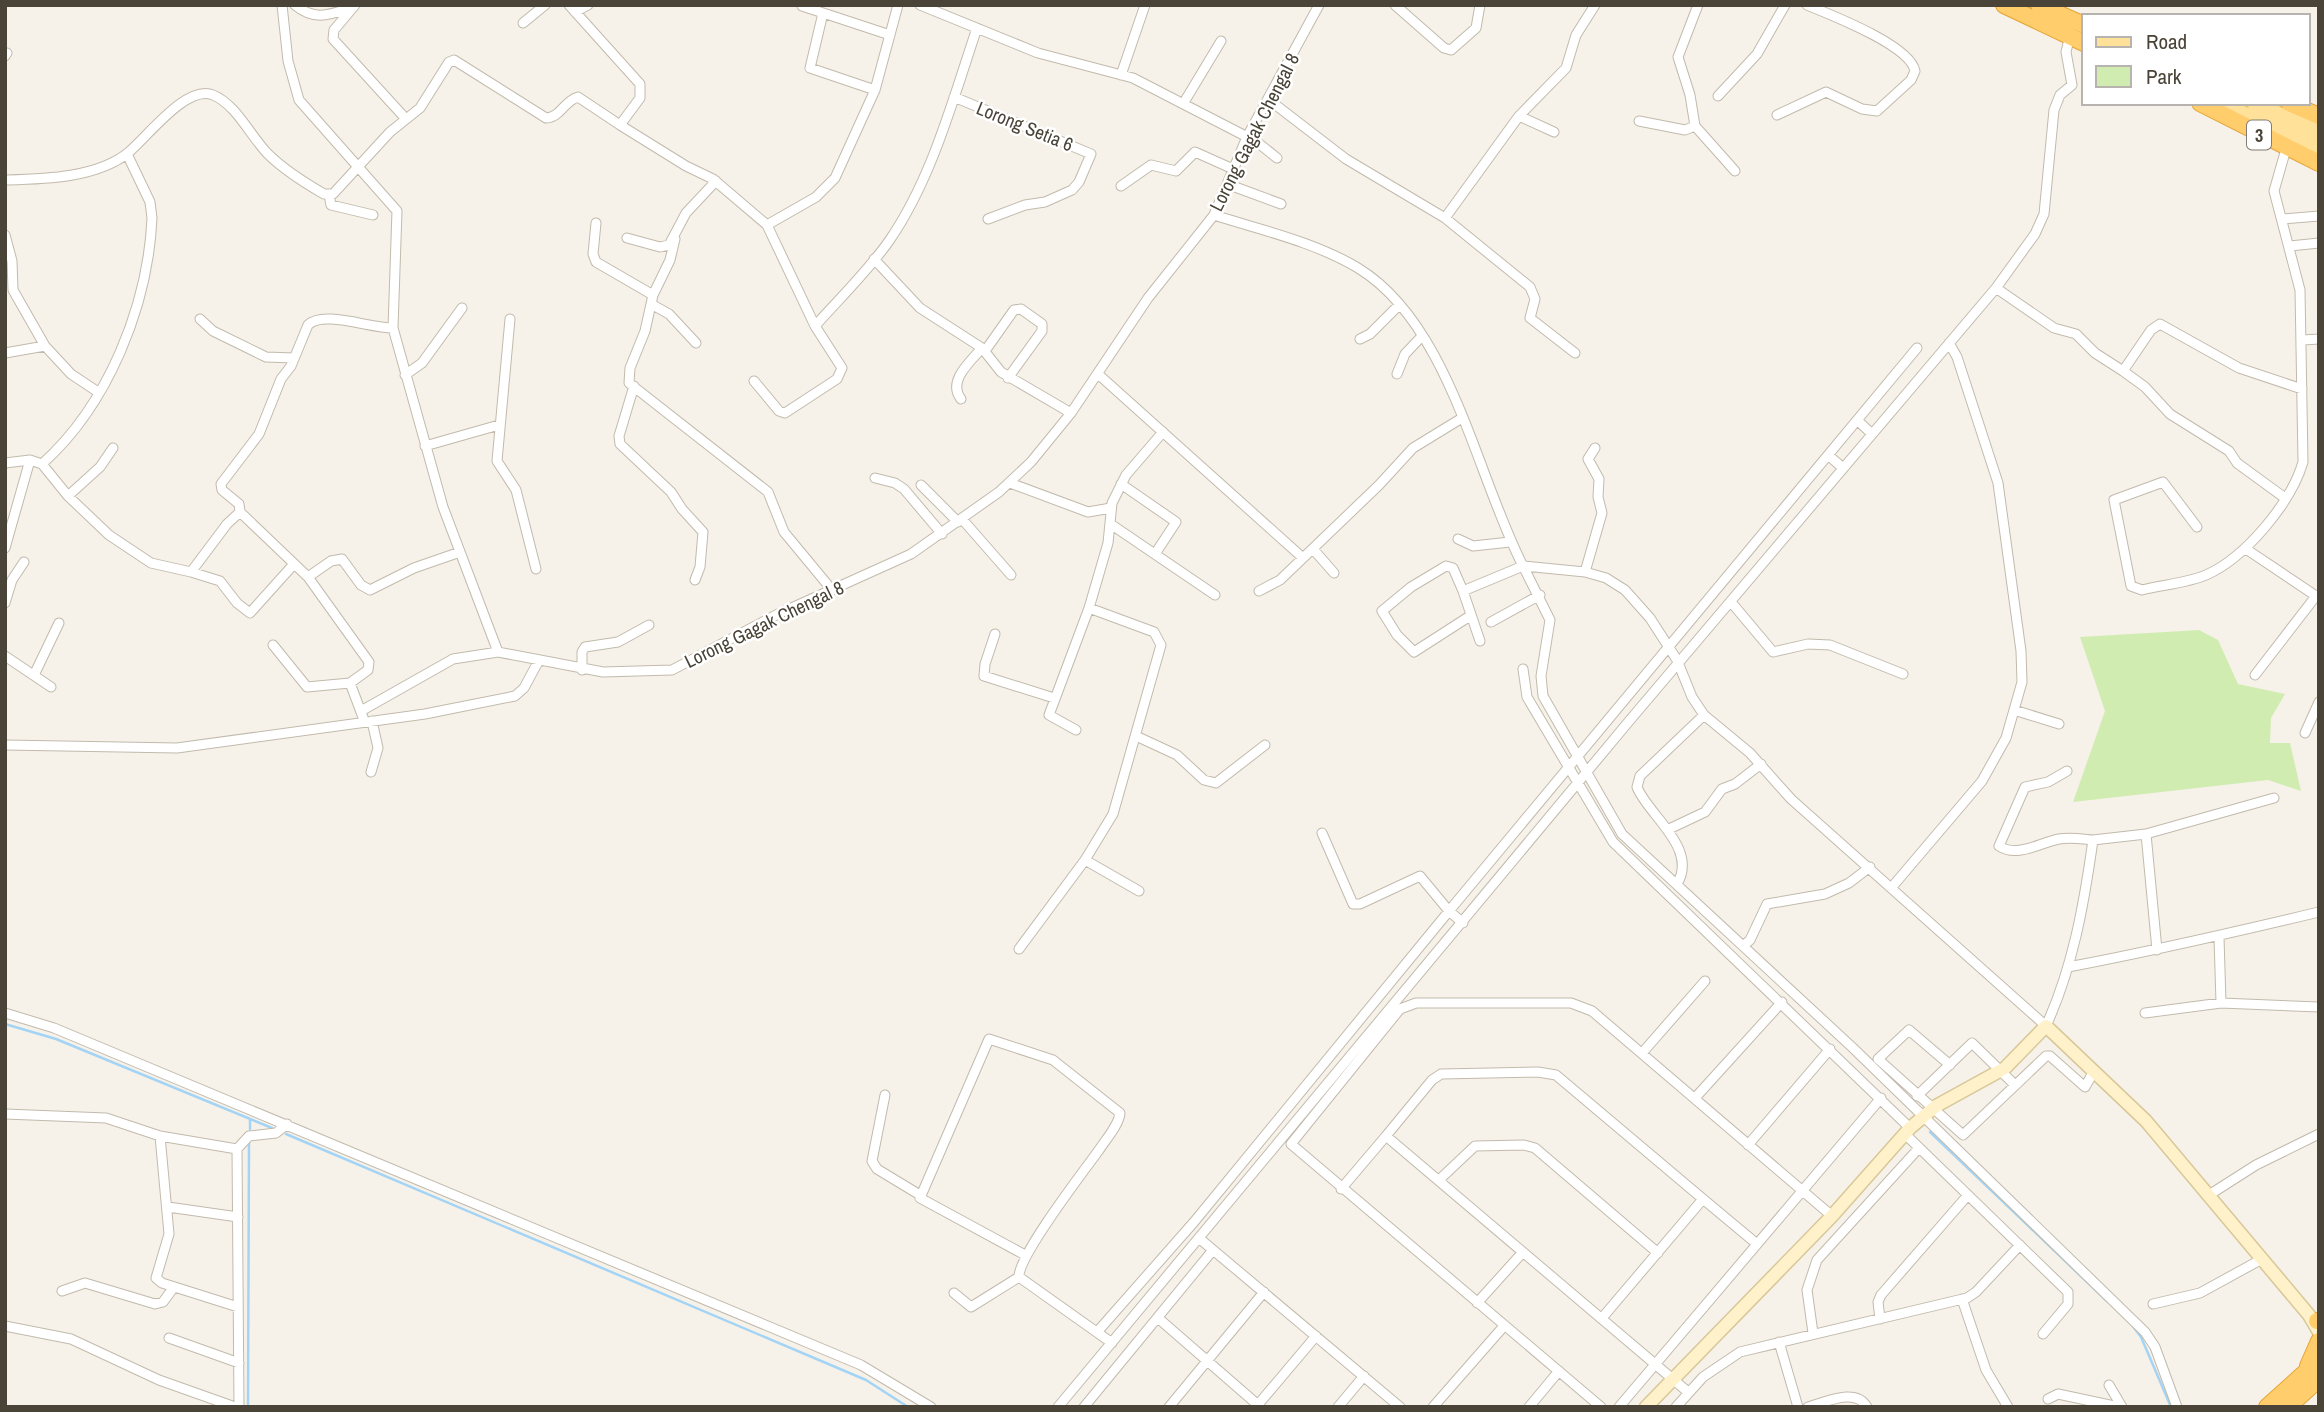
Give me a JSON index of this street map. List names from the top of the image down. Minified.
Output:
{"streets":{"highway":["3"],"street":["Lorong Setia 6","Lorong Gagak Chengal 8"]},"legend":["Road","Park"]}
